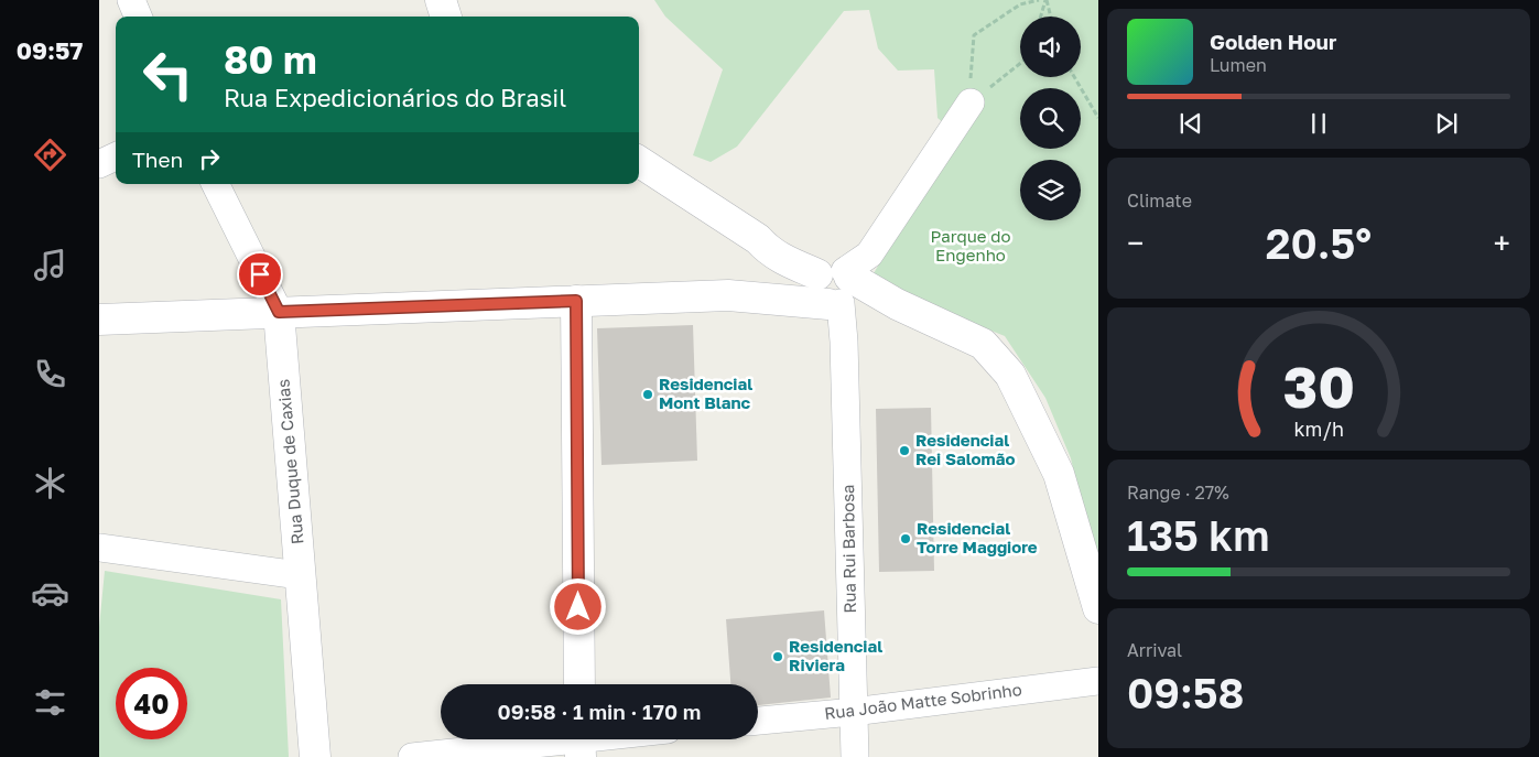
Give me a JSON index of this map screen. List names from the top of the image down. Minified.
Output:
{"streets":{"street":["Rua Duque de Caxias","Rua Rui Barbosa","Rua João Matte Sobrinho"]},"crossings":[["Rua Rui Barbosa","Rua João Matte Sobrinho"]],"parks":["Parque do Engenho"],"places":["Residencial Mont Blanc","Residencial Rei Salomão","Residencial Torre Maggiore","Residencial Riviera"],"page":{"tabs":"09:57","turn":["80 m","Rua Expedicionários do Brasil"],"song":["Golden Hour","Lumen"],"then":"Then","tile":["Climate",["Range · 27%","135 km"],["Arrival","09:58"]],"heat":["−","20.5°","+"],"limit":"40","trip":"09:58 · 1 min · 170 m","gauge":["30","km/h"]}}
